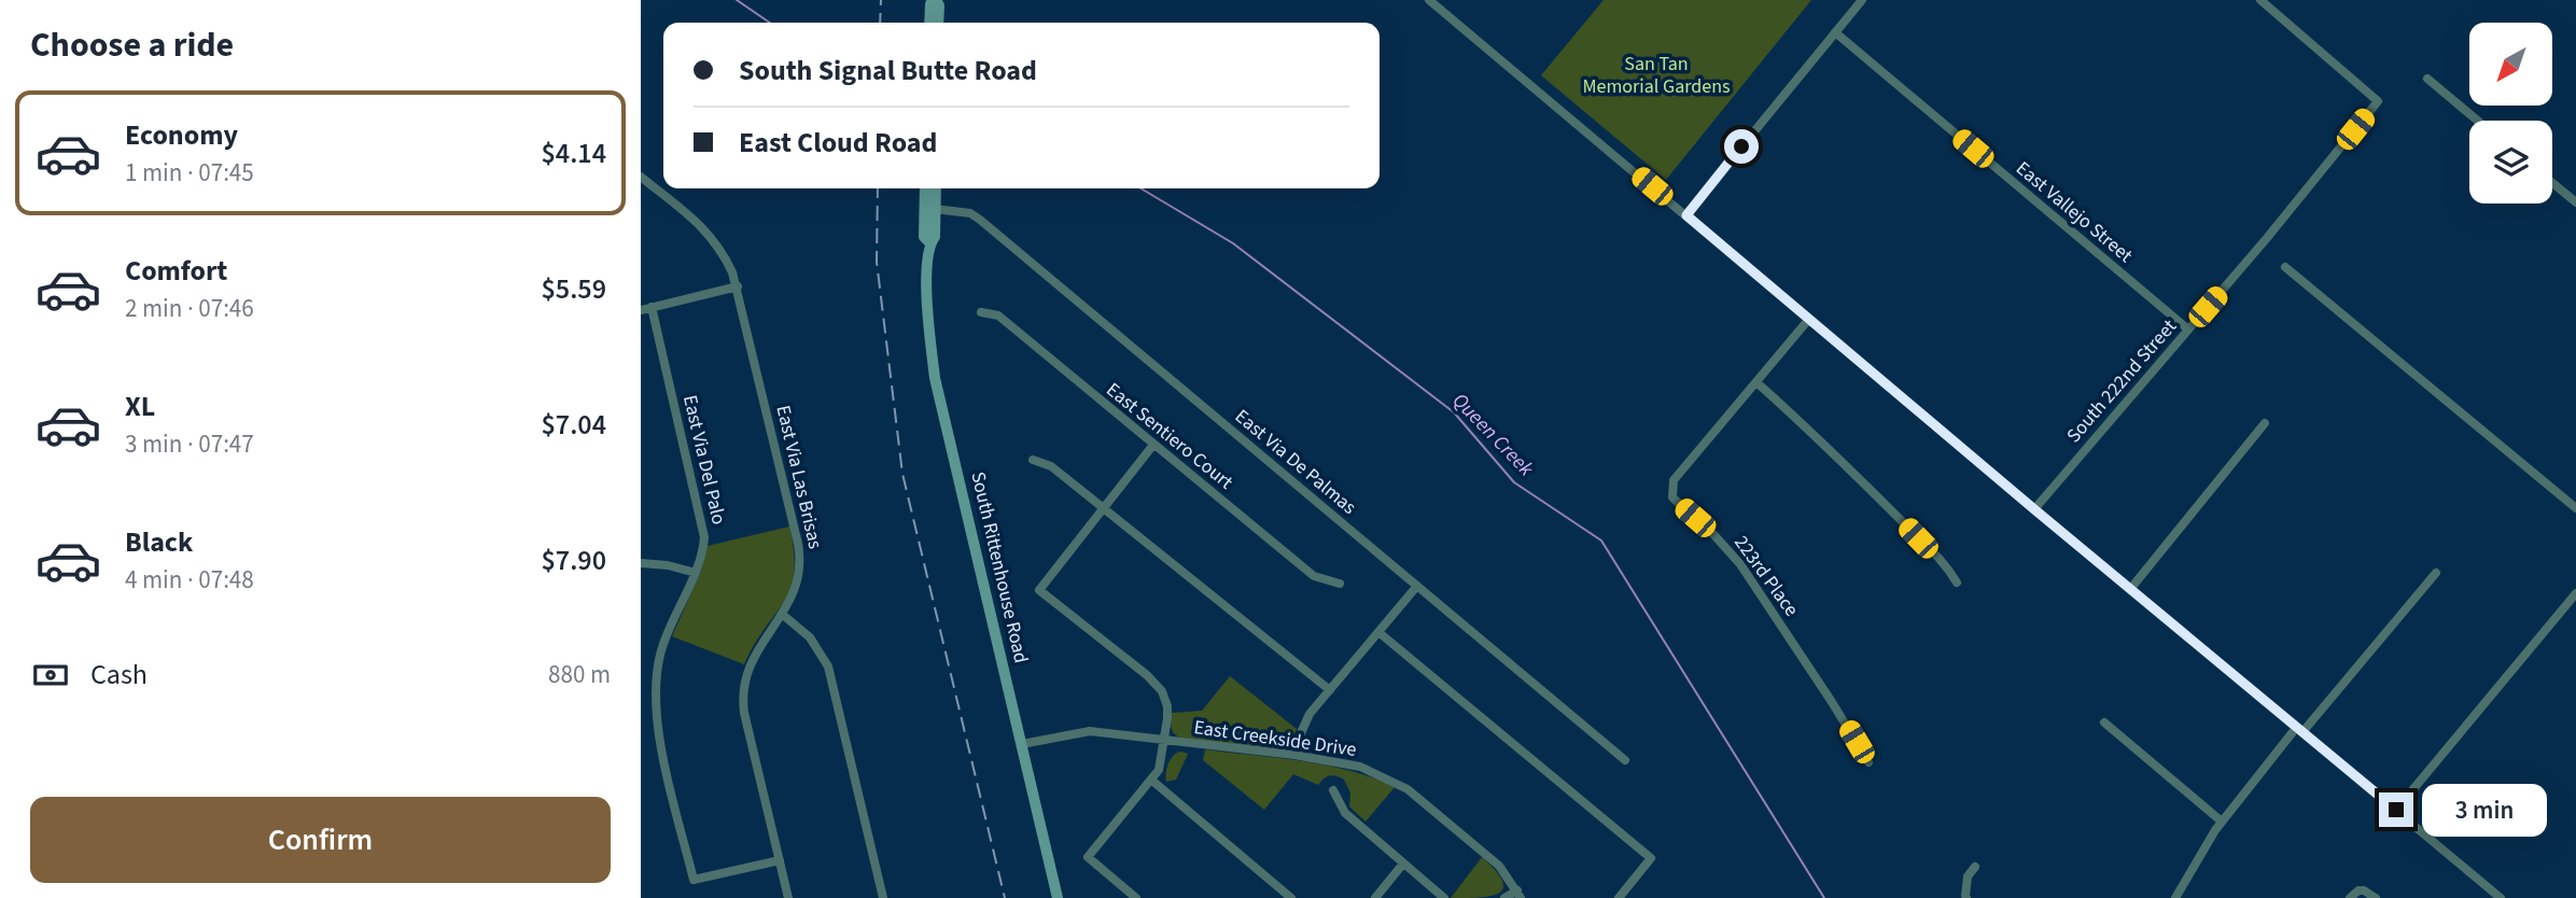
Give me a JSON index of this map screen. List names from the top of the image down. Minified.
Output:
{"streets":{"main road":["South Rittenhouse Road"],"street":["East Vallejo Street","South 222nd Street","East Sentiero Court","East Via Del Palo","East Via De Palmas","East Via Las Brisas","223rd Place","East Creekside Drive"]},"crossings":[["East Vallejo Street","South 222nd Street"],["East Via Del Palo","East Via Las Brisas"],["East Via De Palmas","South Rittenhouse Road"],["South Rittenhouse Road","East Creekside Drive"]],"water":["Queen Creek"],"parks":["San Tan Memorial Gardens"],"north":"bottom left","page":{"heading":"Choose a ride","banner":["South Signal Butte Road","East Cloud Road"],"list":[{"name":"Economy","note":"1 min · 07:45","value":"$4.14"},{"name":"Comfort","note":"2 min · 07:46","value":"$5.59"},{"name":"XL","note":"3 min · 07:47","value":"$7.04"},{"name":"Black","note":"4 min · 07:48","value":"$7.90"}],"pay":["Cash","880 m"],"buttons":"Confirm","bubble":"3 min"}}
